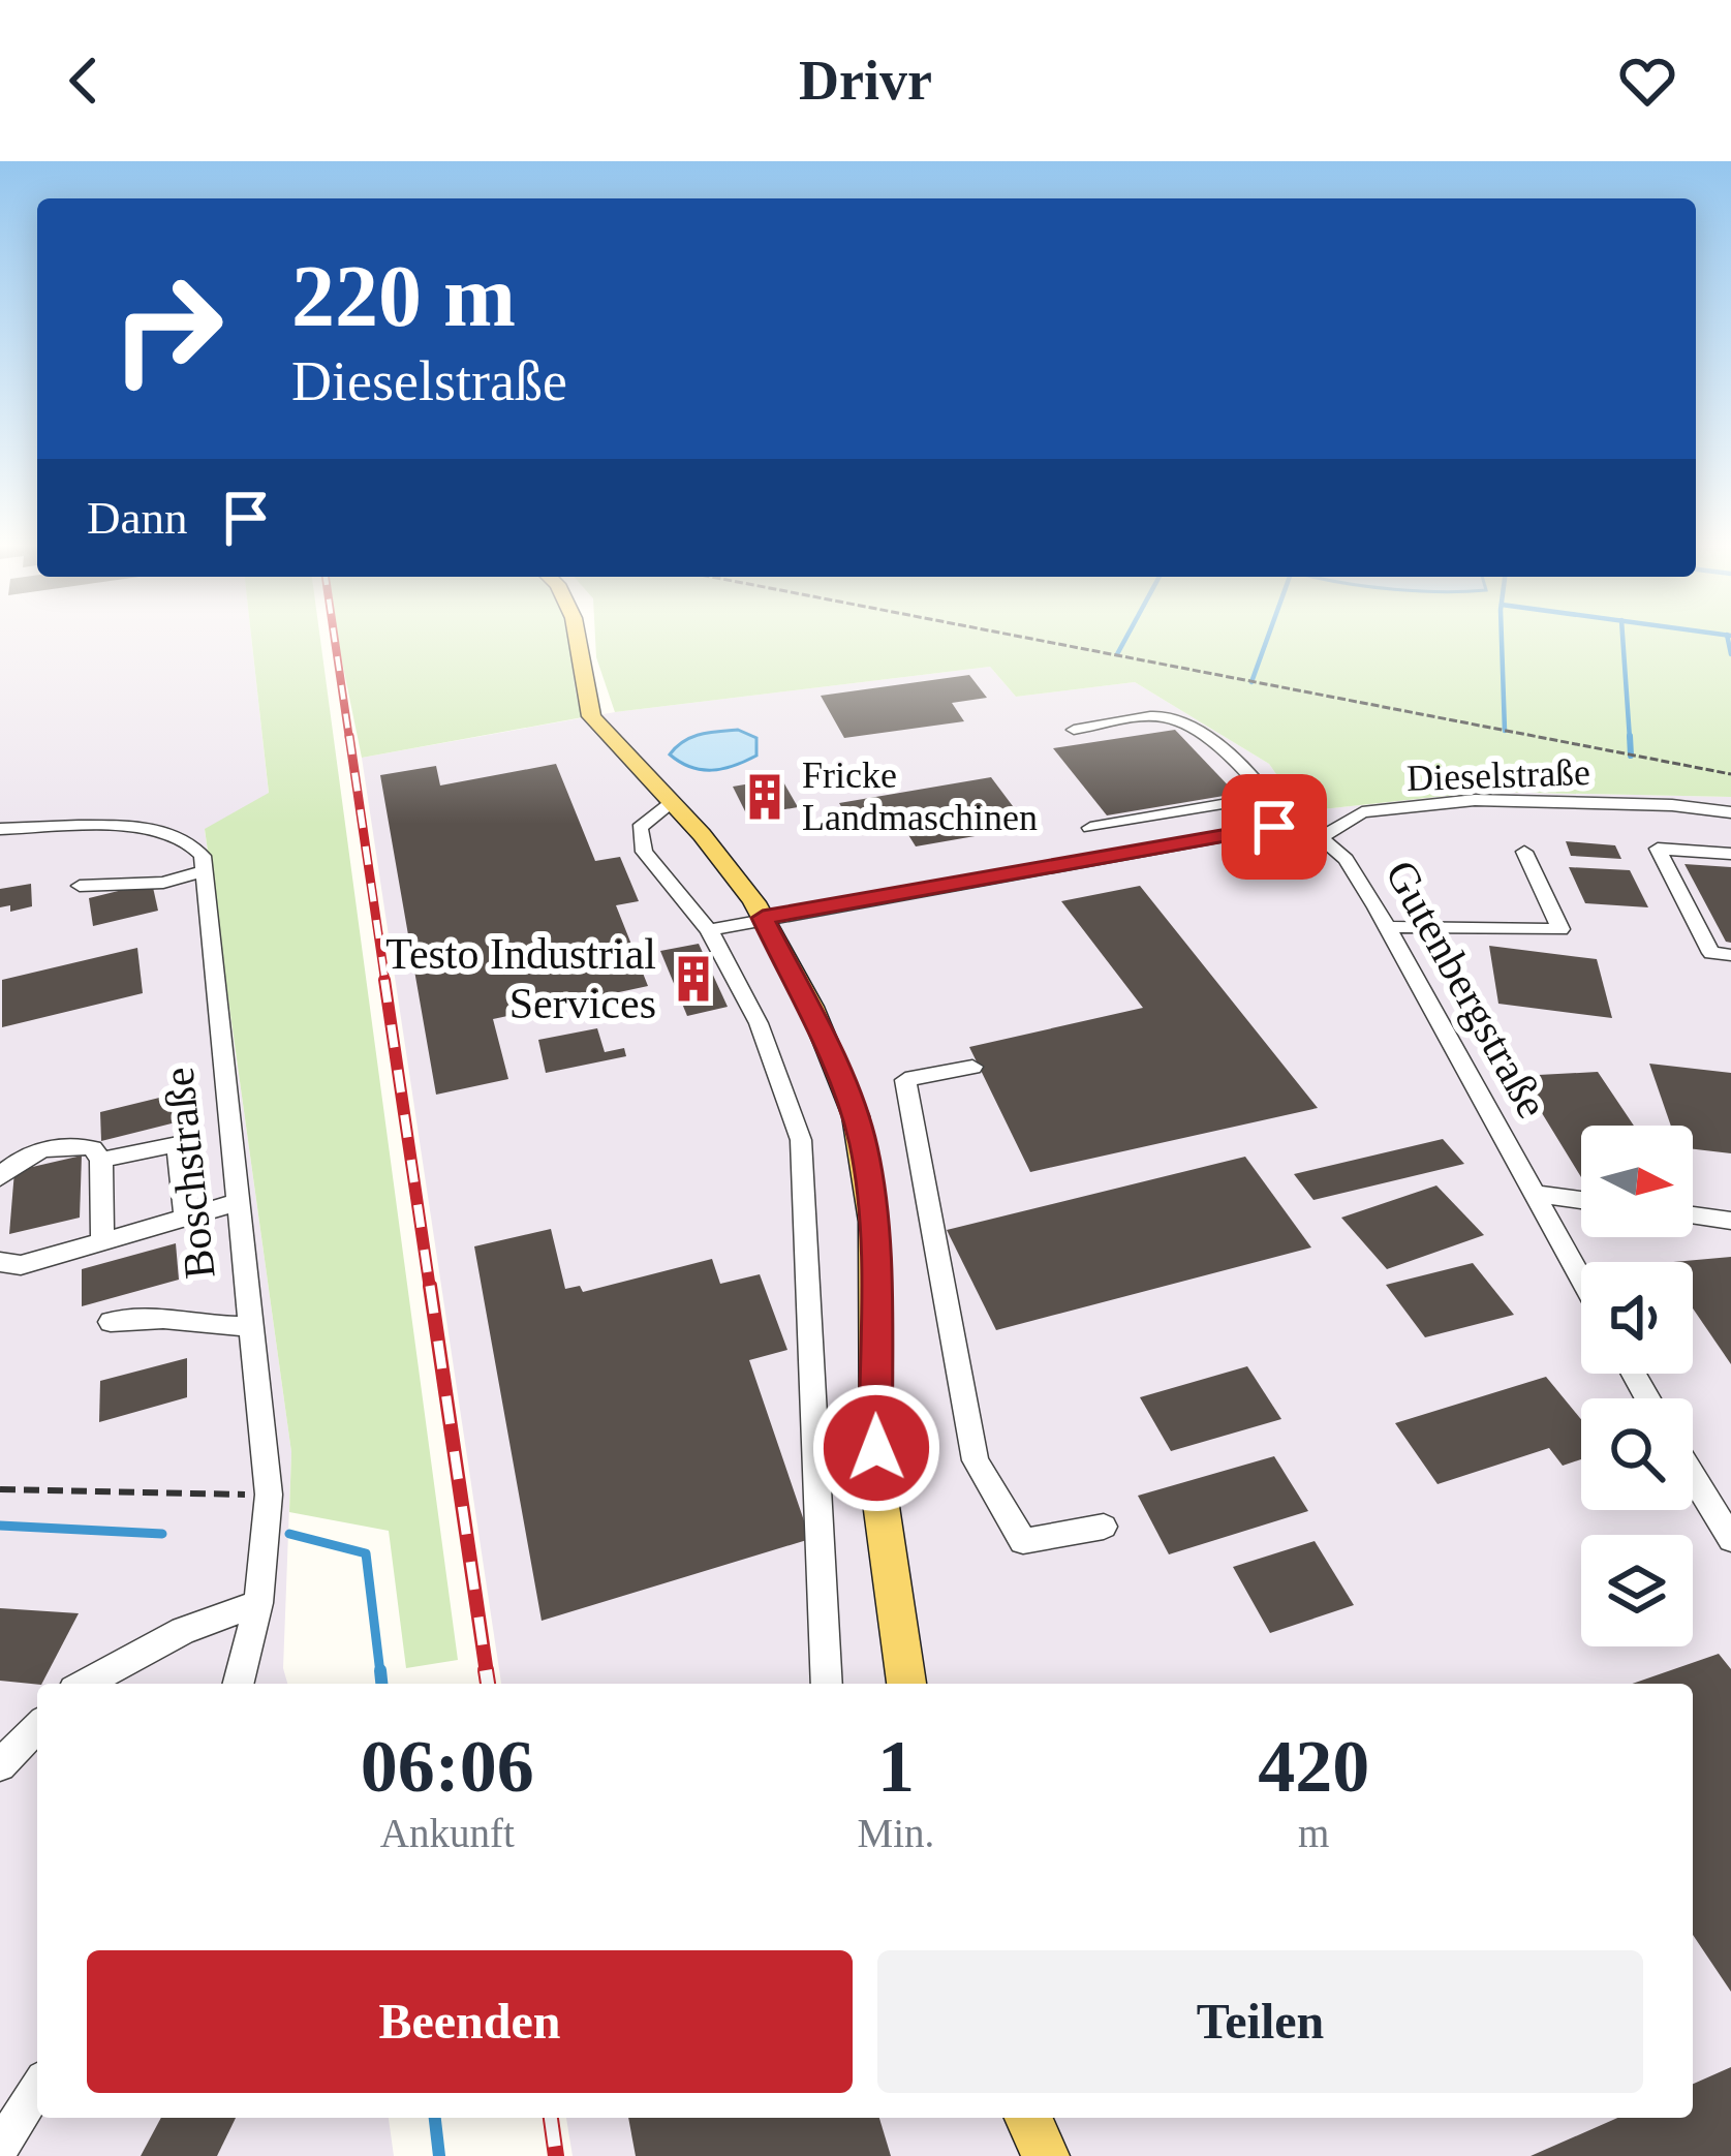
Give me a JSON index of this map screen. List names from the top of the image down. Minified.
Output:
{"streets":{"street":["Dieselstraße","Gutenbergstraße","Boschstraße"]},"crossings":[["Dieselstraße","Gutenbergstraße"]],"places":{"building":["Fricke Landmaschinen","Testo Industrial Services"]},"north":"right","page":{"header":"Drivr","turn":["220 m","Dieselstraße"],"then":"Dann","eta":["06:06","Ankunft","1","Min.","420","m"],"buttons":["Beenden","Teilen"]}}
